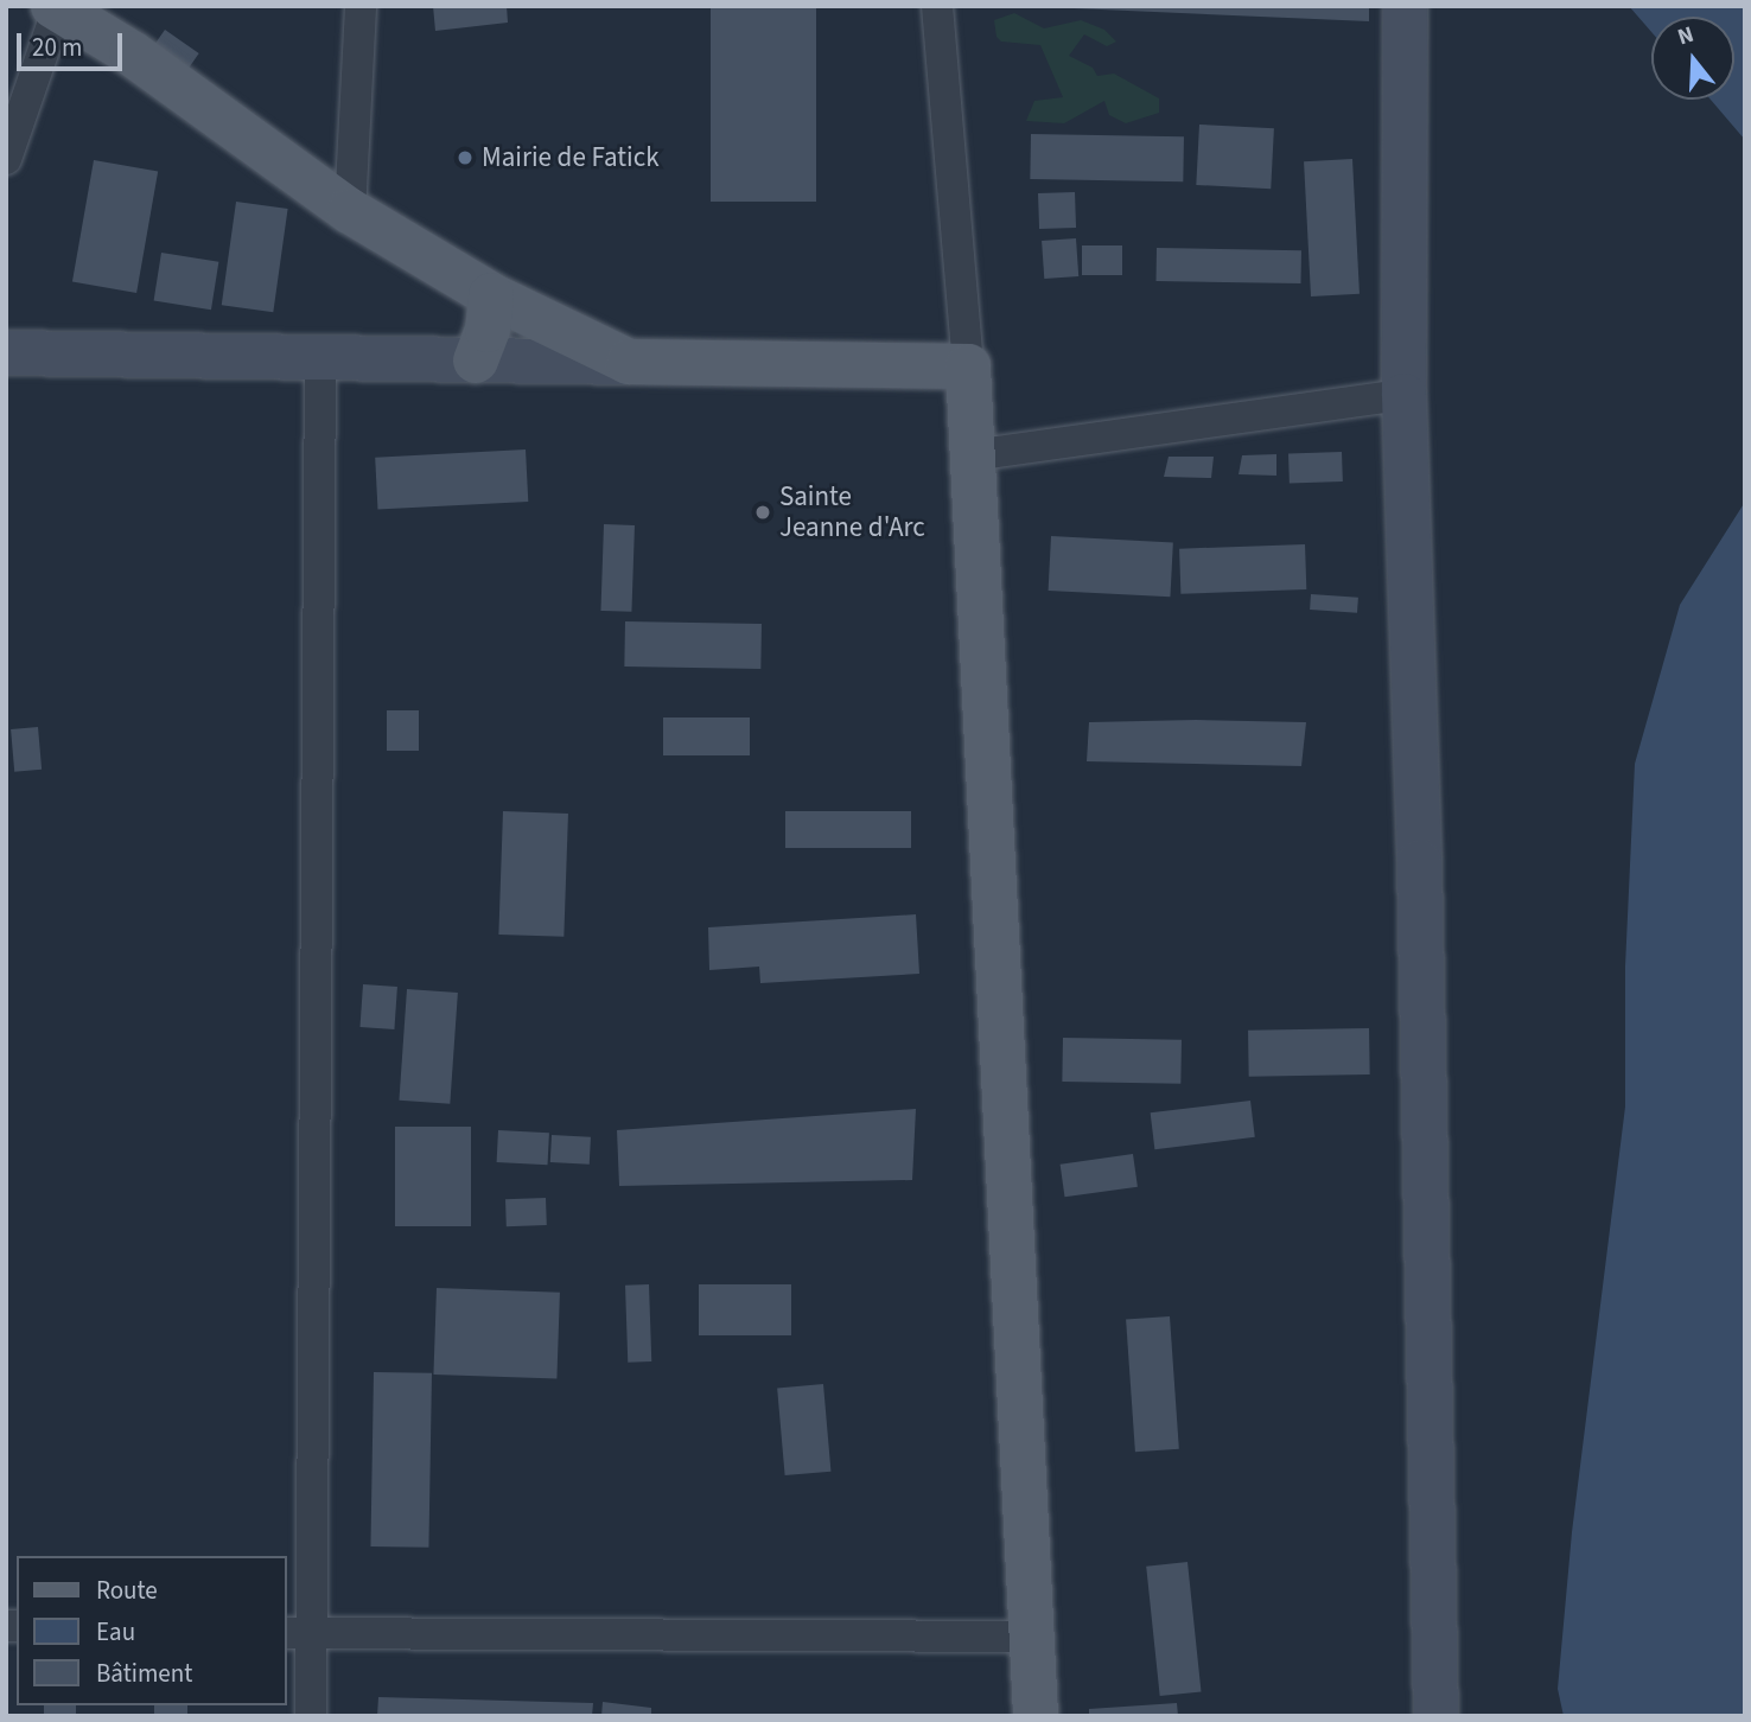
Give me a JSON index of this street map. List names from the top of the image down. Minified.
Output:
{"places":["Mairie de Fatick","Sainte Jeanne d'Arc"],"legend":["Route","Eau","Bâtiment"],"scale_bar":"20 m","north":"top"}
